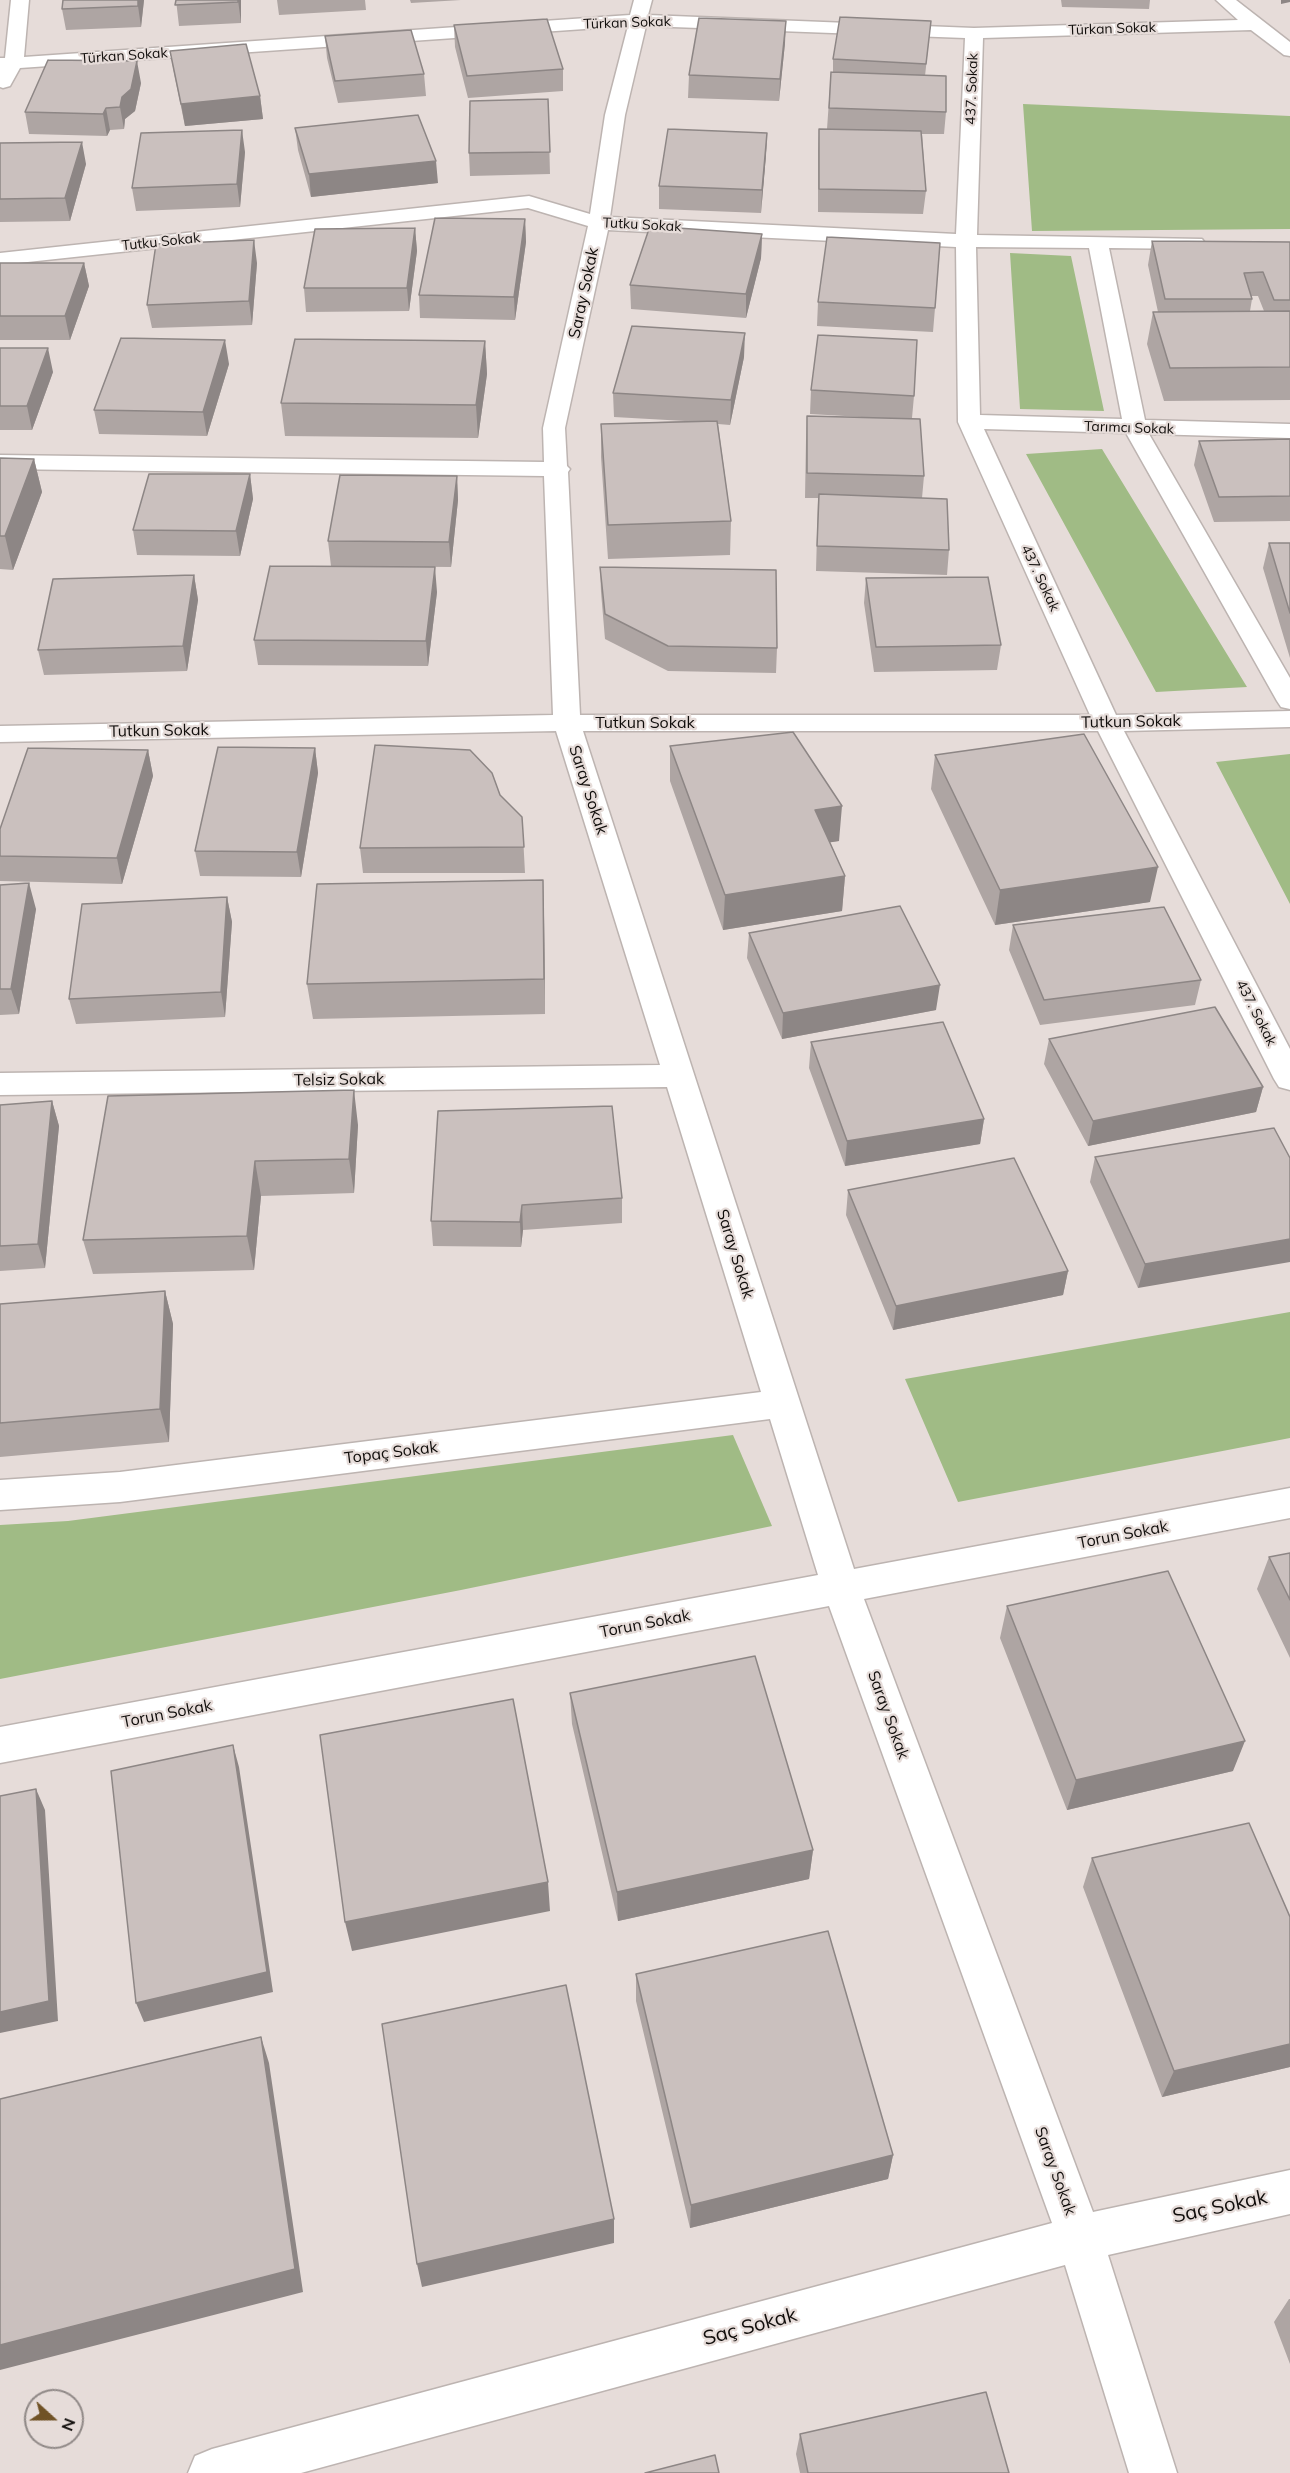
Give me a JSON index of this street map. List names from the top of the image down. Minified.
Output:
{"streets":{"street":["Türkan Sokak","437. Sokak","Tutku Sokak","Saray Sokak","Tarımcı Sokak","Tutkun Sokak","Telsiz Sokak","Topaç Sokak","Torun Sokak","Saç Sokak"]},"crossings":[["Türkan Sokak","437. Sokak"],["Türkan Sokak","Saray Sokak"],["437. Sokak","Tutku Sokak"],["437. Sokak","Tarımcı Sokak"],["437. Sokak","Tutkun Sokak"],["Tutku Sokak","Saray Sokak"],["Saray Sokak","Tutkun Sokak"],["Saray Sokak","Telsiz Sokak"],["Saray Sokak","Topaç Sokak"],["Saray Sokak","Torun Sokak"],["Saray Sokak","Saç Sokak"]],"north":"right"}
